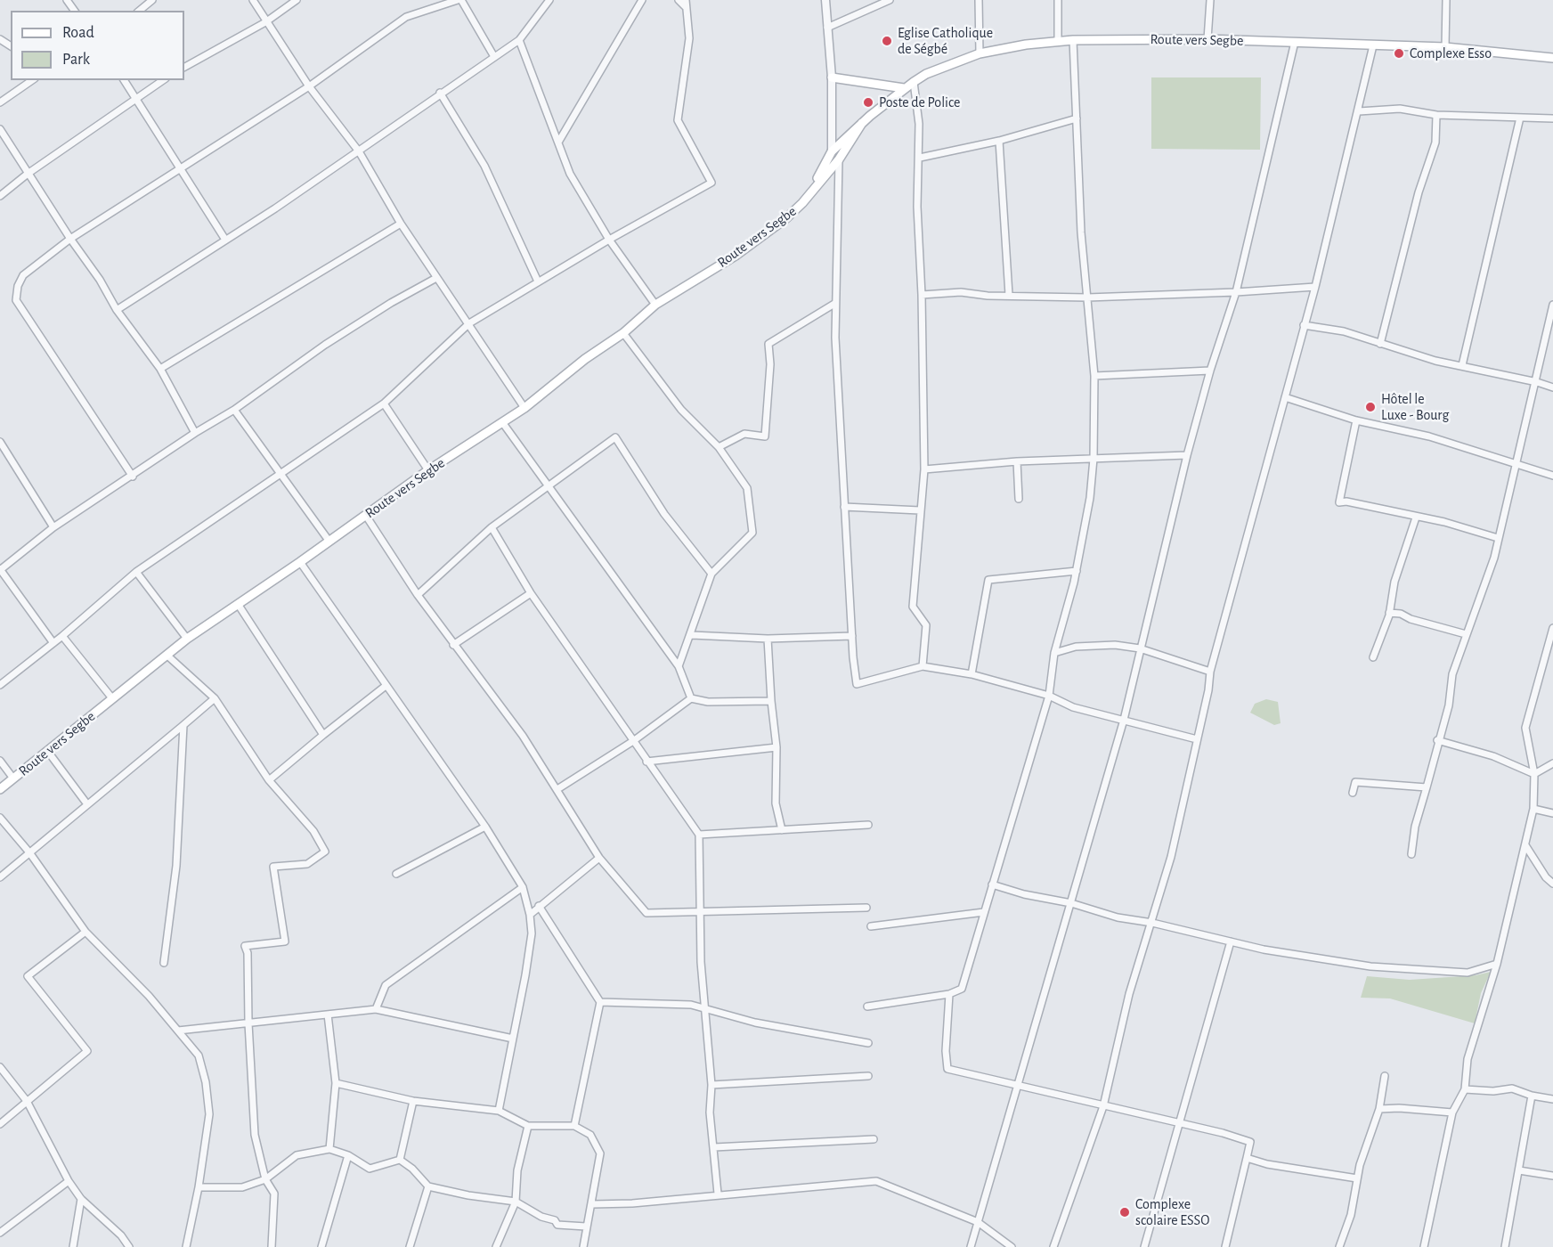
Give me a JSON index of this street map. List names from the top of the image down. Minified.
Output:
{"streets":{"main road":["Route vers Segbe"]},"places":["Eglise Catholique de Ségbé","Complexe Esso","Poste de Police","Hôtel le Luxe - Bourg","Complexe scolaire ESSO"],"legend":["Road","Park"]}
